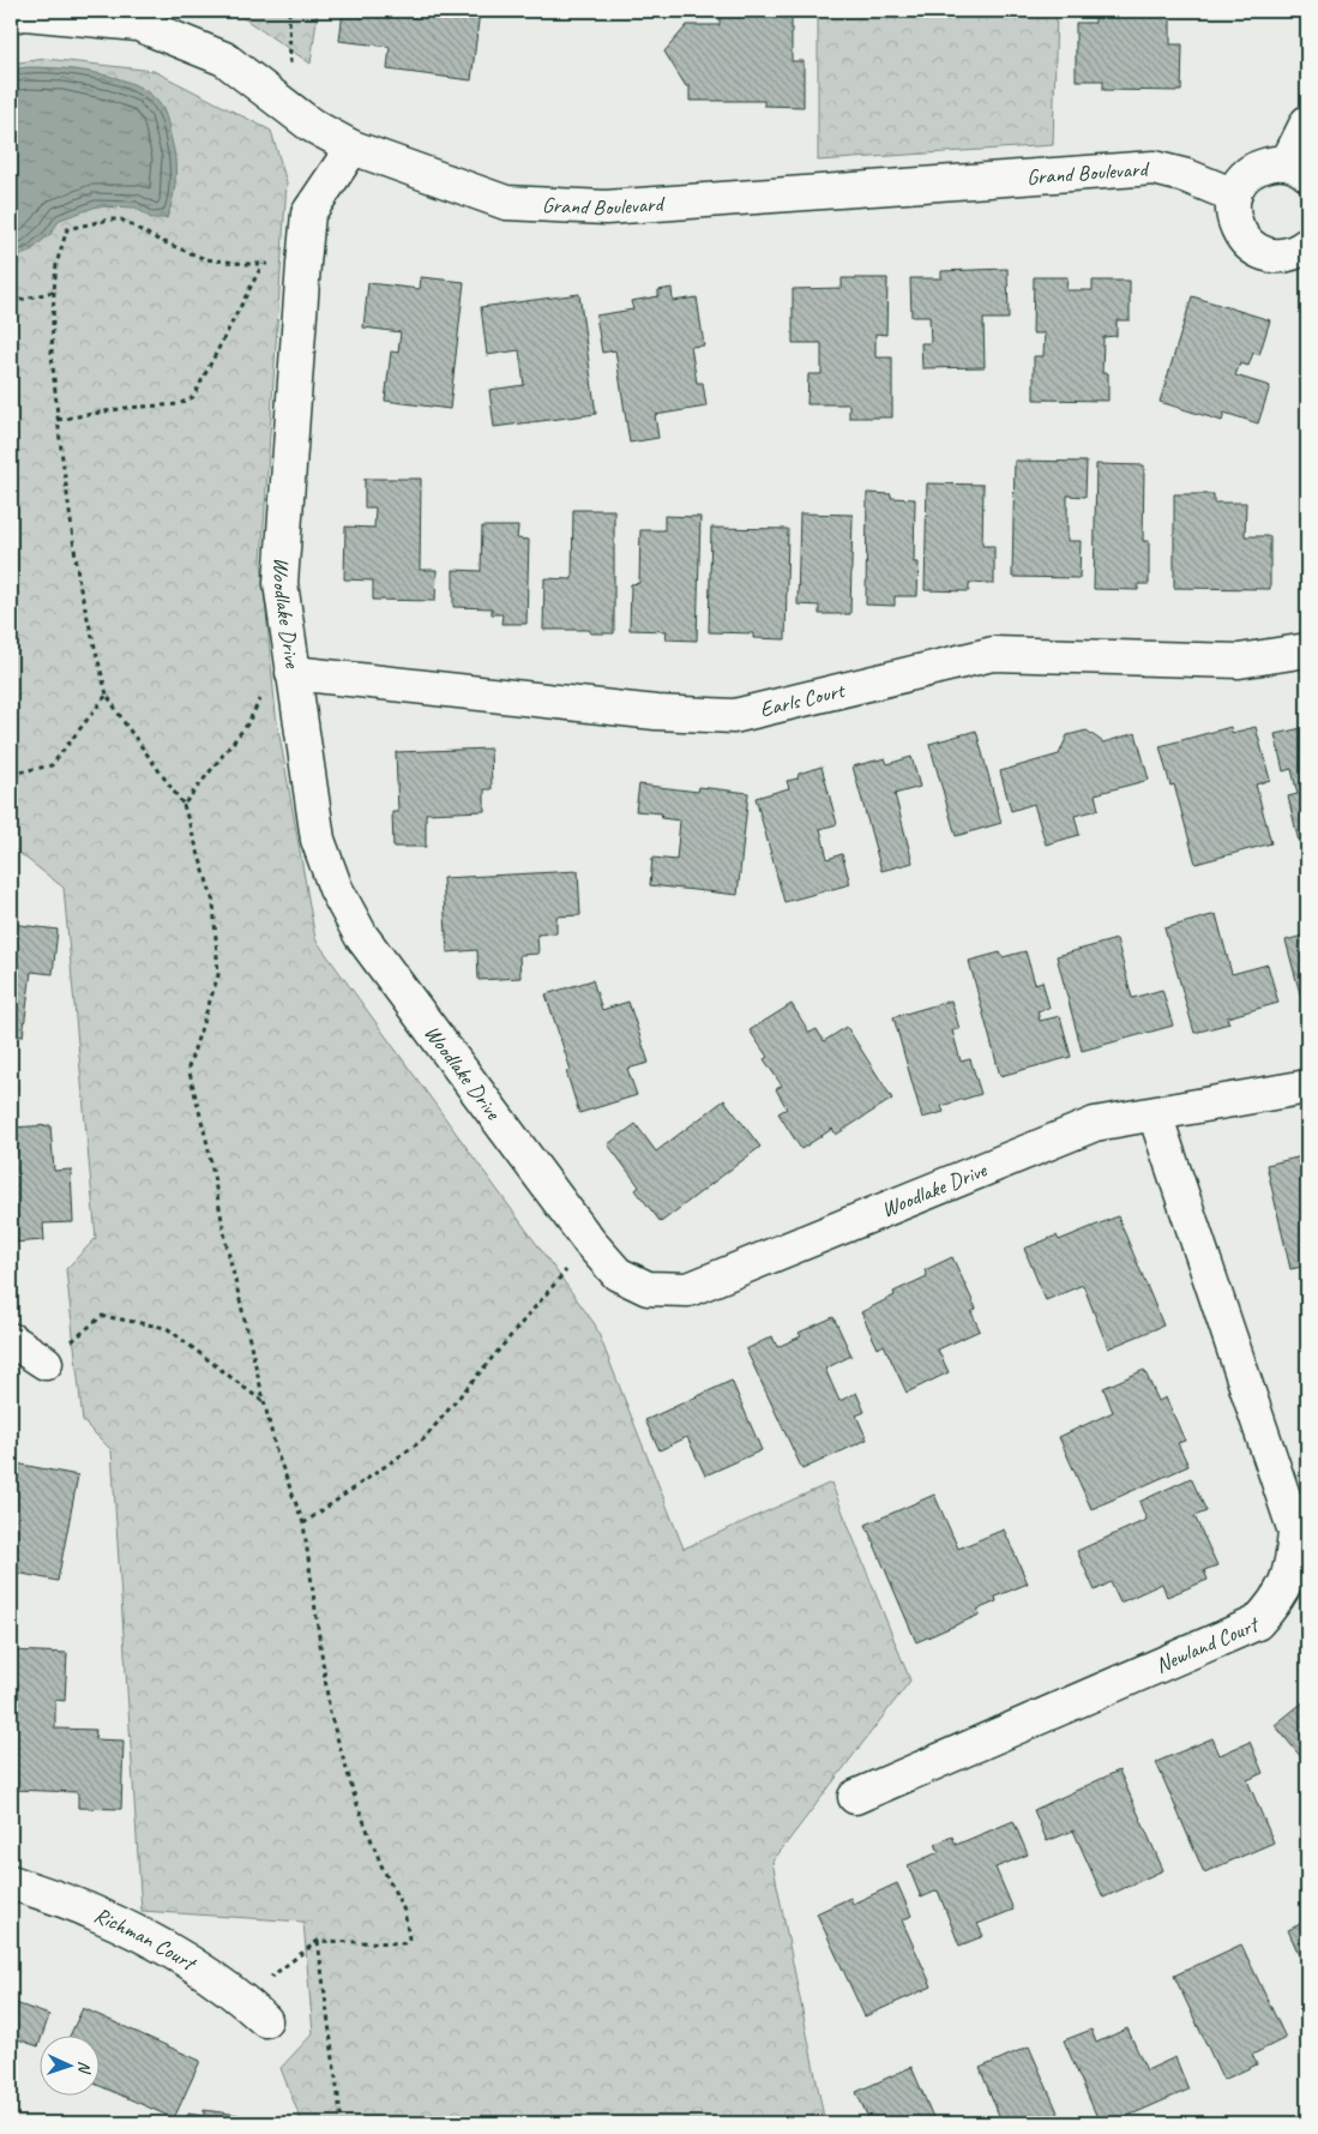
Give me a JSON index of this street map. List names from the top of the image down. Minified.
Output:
{"streets":{"street":["Grand Boulevard","Woodlake Drive","Earls Court","Newland Court","Richman Court"]},"crossings":[["Grand Boulevard","Woodlake Drive"],["Woodlake Drive","Earls Court"],["Woodlake Drive","Newland Court"]],"north":"right"}
